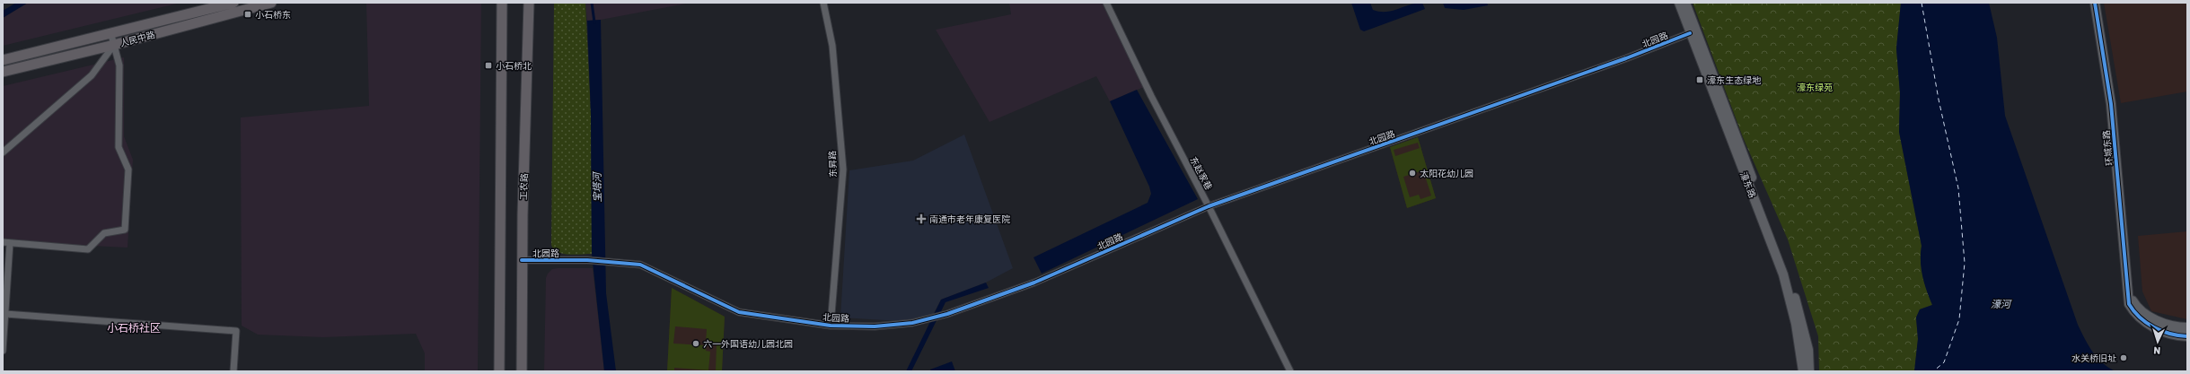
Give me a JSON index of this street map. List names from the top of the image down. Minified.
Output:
{"streets":{"main road":["人民中路","环城东路","濠东路","工农路"],"street":["北园路","东昇路","东赵家巷"]},"crossings":[["北园路","东昇路"],["北园路","东赵家巷"],["北园路","濠东路"],["北园路","工农路"]],"districts":["小石桥社区"],"water":["宝塔河","濠河"],"parks":["濠东绿苑"],"places":{"transit":["小石桥东","小石桥北","濠东生态绿地"],"other":["太阳花幼儿园","六一外国语幼儿园北园","水关桥旧址"],"health":["南通市老年康复医院"]},"north":"bottom"}
